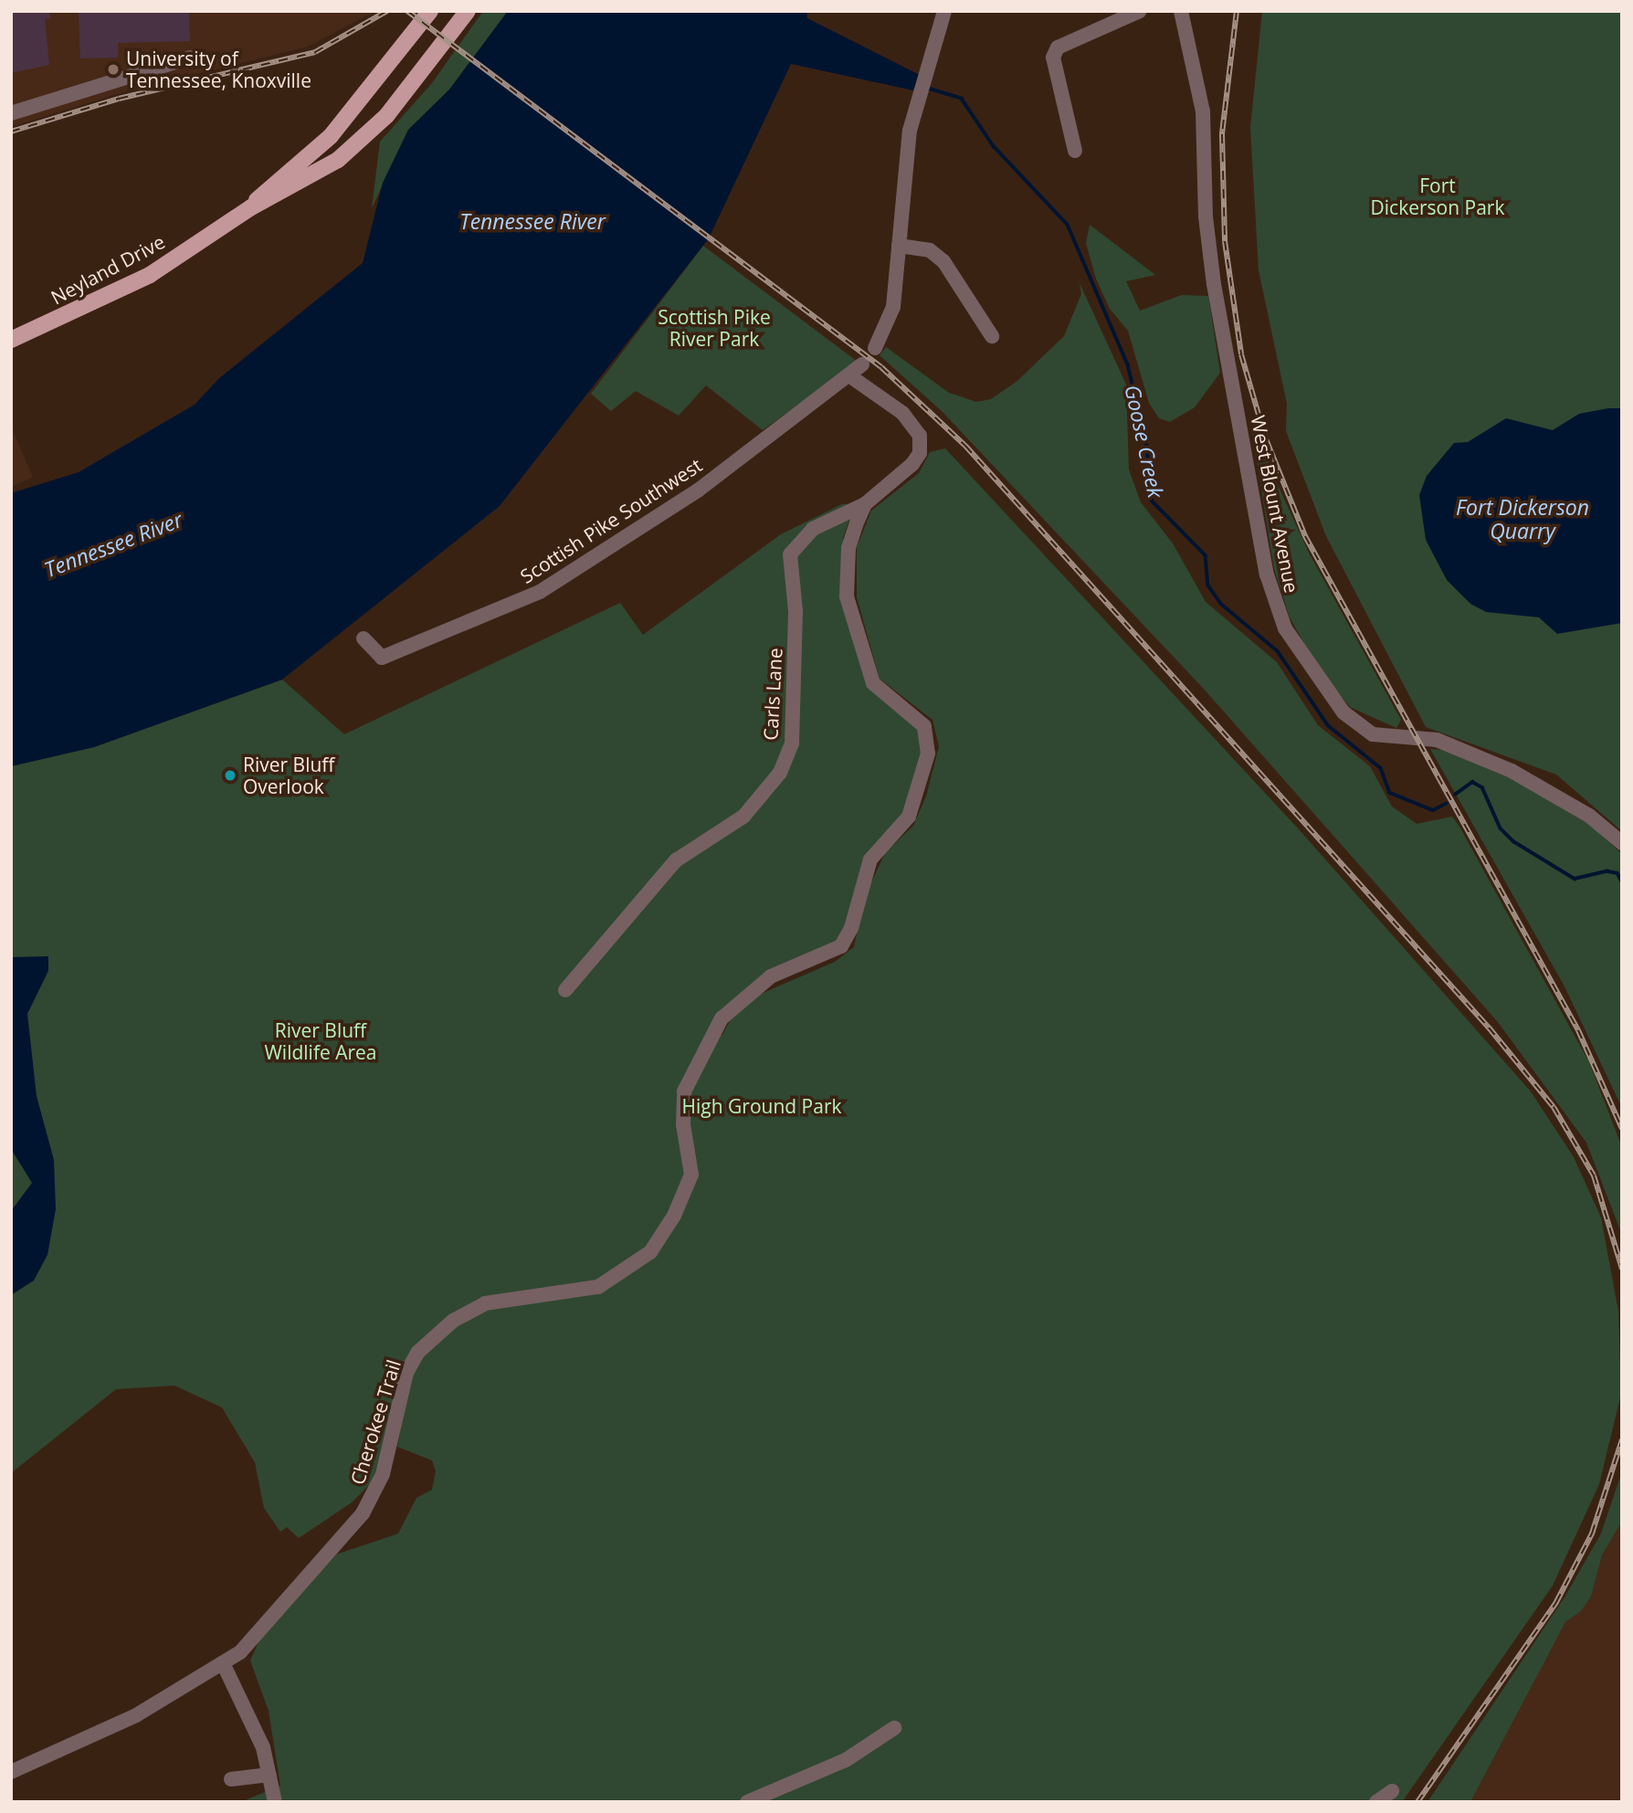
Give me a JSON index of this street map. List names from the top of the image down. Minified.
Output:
{"streets":{"main road":["Neyland Drive"],"street":["West Blount Avenue","Scottish Pike Southwest","Carls Lane","Cherokee Trail"]},"crossings":[["Scottish Pike Southwest","Cherokee Trail"],["Carls Lane","Cherokee Trail"]],"water":["Tennessee River","Goose Creek","Fort Dickerson Quarry"],"parks":["Fort Dickerson Park","Scottish Pike River Park","River Bluff Wildlife Area","High Ground Park"],"places":["University of Tennessee, Knoxville","River Bluff Overlook"]}
